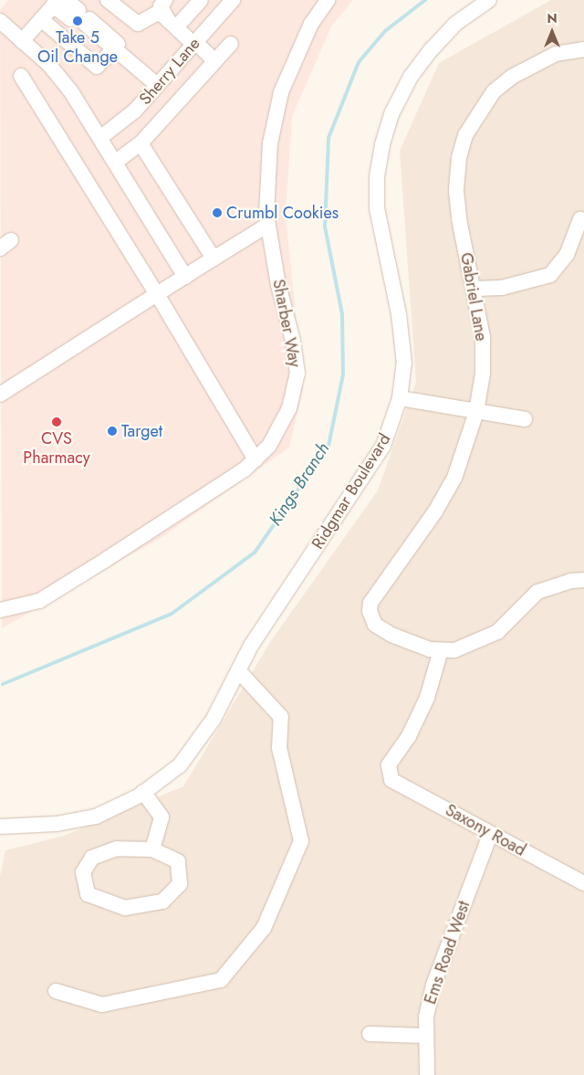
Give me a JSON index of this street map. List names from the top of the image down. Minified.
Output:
{"streets":{"street":["Sherry Lane","Gabriel Lane","Sharber Way","Ridgmar Boulevard","Saxony Road","Ems Road West"]},"crossings":[["Gabriel Lane","Saxony Road"],["Saxony Road","Ems Road West"]],"water":["Kings Branch"],"places":["Take 5 Oil Change","Crumbl Cookies","CVS Pharmacy","Target"],"north":"top"}
